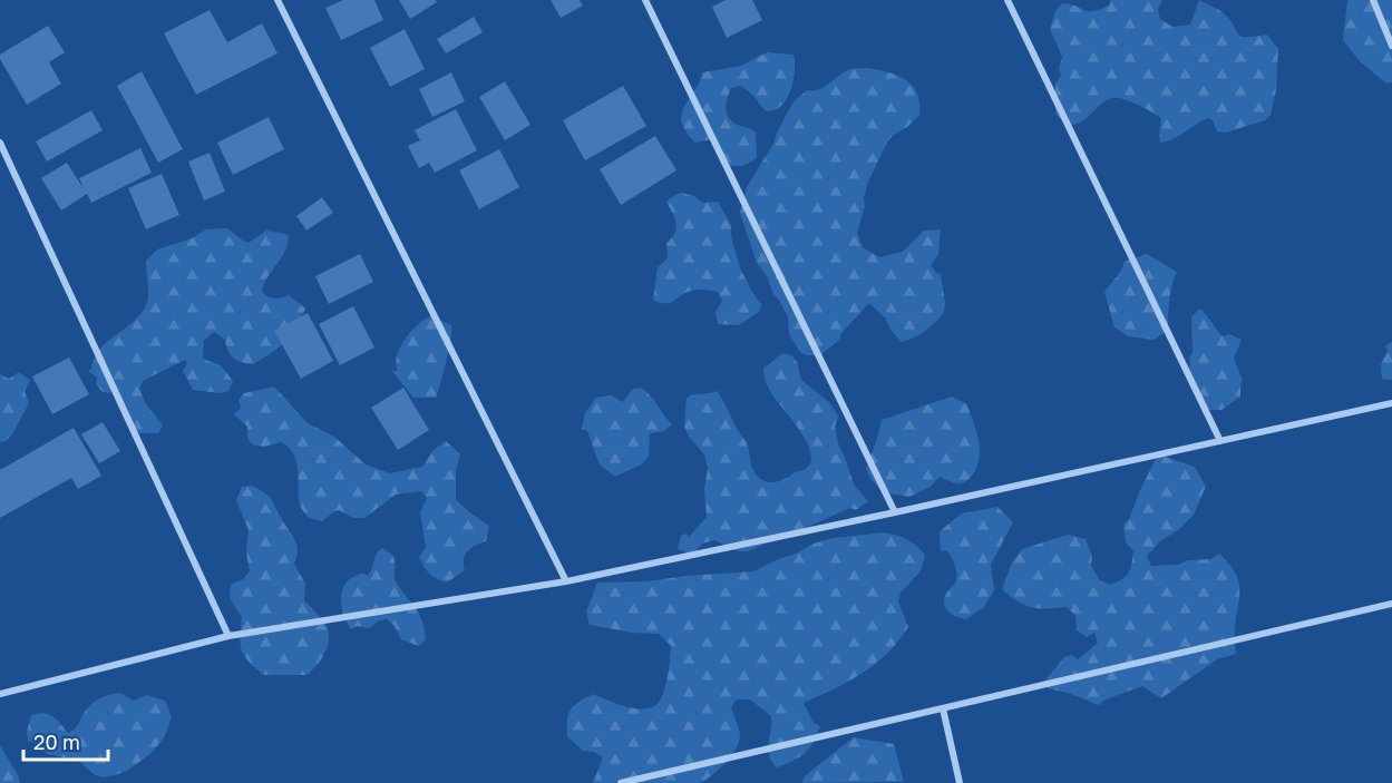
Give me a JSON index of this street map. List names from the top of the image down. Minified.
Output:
{"scale_bar":"20 m"}
